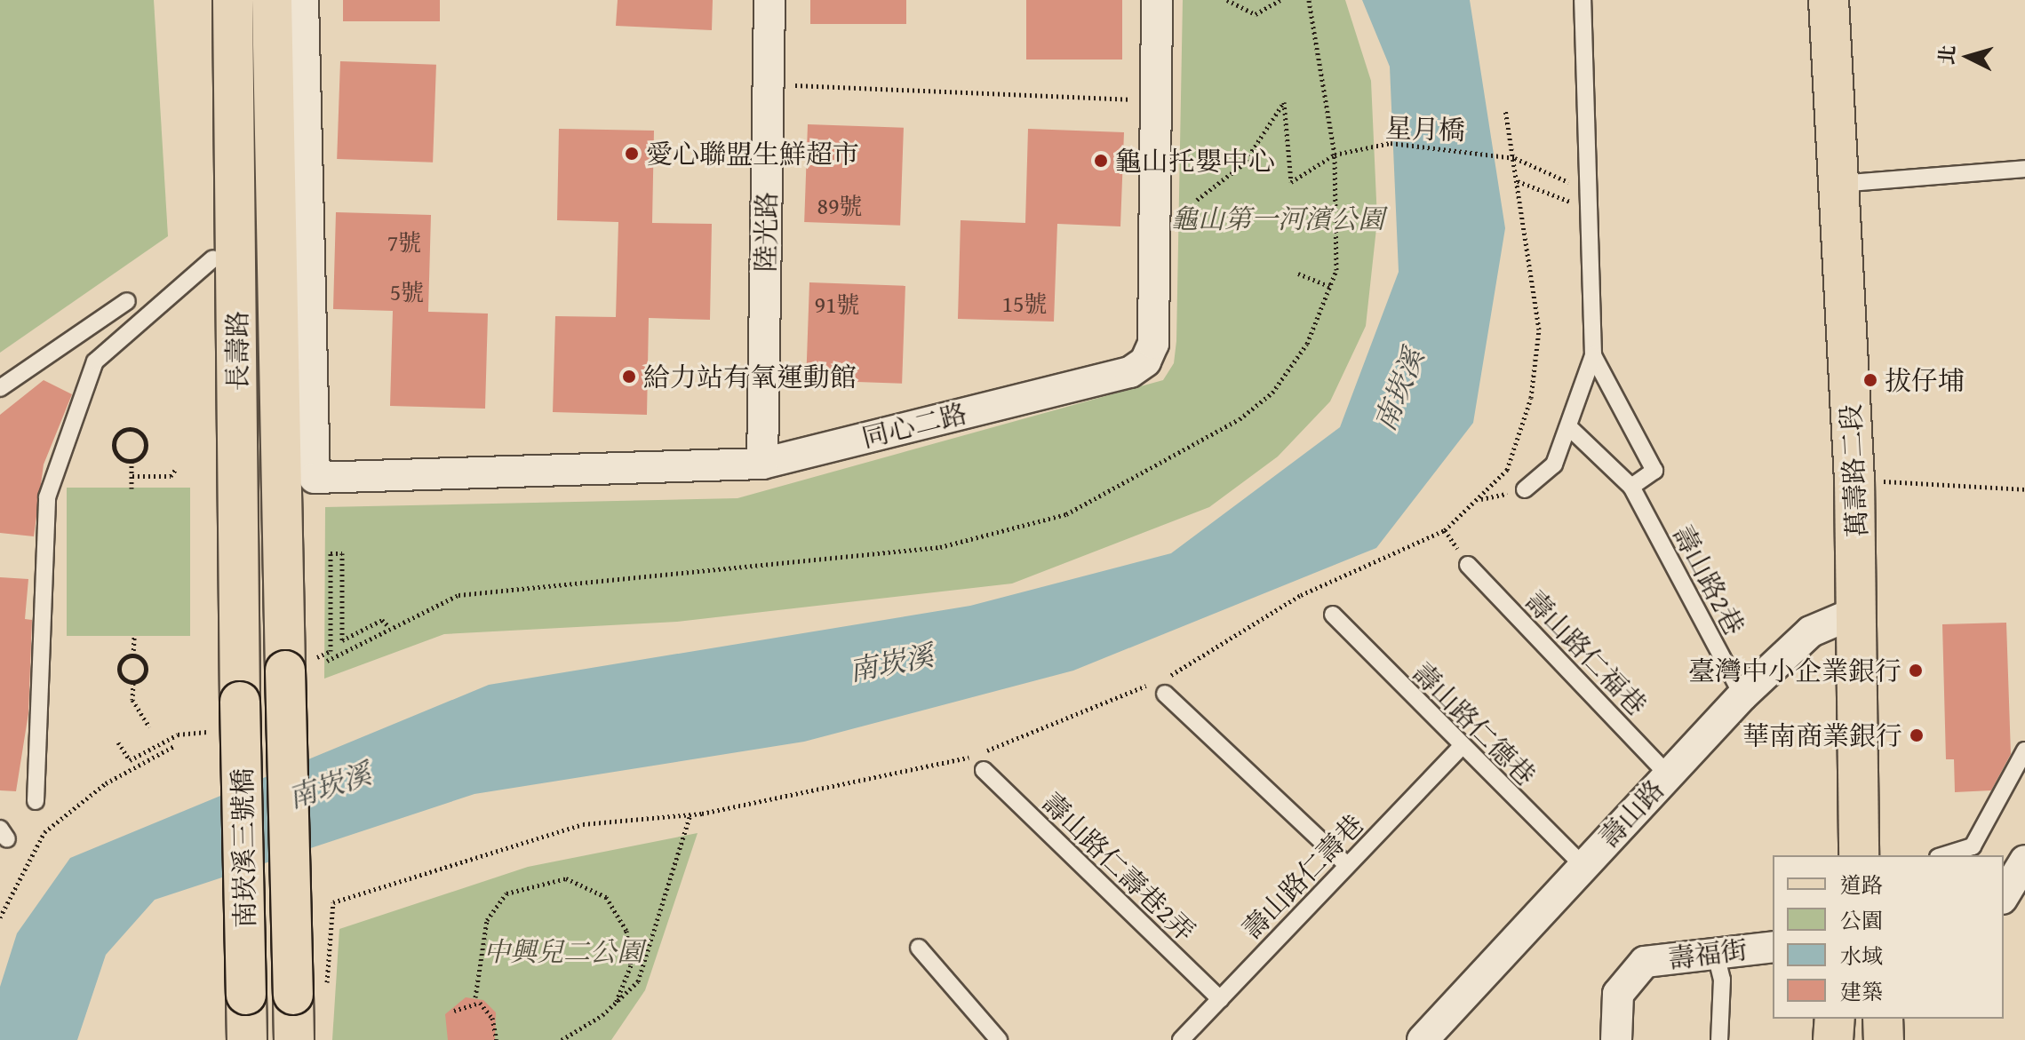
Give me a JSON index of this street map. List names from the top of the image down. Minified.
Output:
{"streets":{"main road":["長壽路","萬壽路二段","南崁溪三號橋"],"street":["陸光路","同心二路","壽山路","壽福街"],"lane":["壽山路2巷","壽山路仁福巷","壽山路仁德巷","壽山路仁壽巷2弄","壽山路仁壽巷"],"path":["星月橋"]},"crossings":[["陸光路","同心二路"],["長壽路","南崁溪三號橋"],["萬壽路二段","壽山路"],["壽山路2巷","壽山路"],["壽山路仁福巷","壽山路"],["壽山路仁德巷","壽山路"],["壽山路仁德巷","壽山路仁壽巷"],["壽山路仁壽巷2弄","壽山路仁壽巷"]],"water":["南崁溪"],"parks":["龜山第一河濱公園","中興兒二公園"],"places":["愛心聯盟生鮮超市","龜山托嬰中心","給力站有氧運動館","拔仔埔","臺灣中小企業銀行","華南商業銀行"],"house_numbers":["89號","7號","5號","15號","91號"],"legend":["道路","公園","水域","建築"],"north":"left"}
